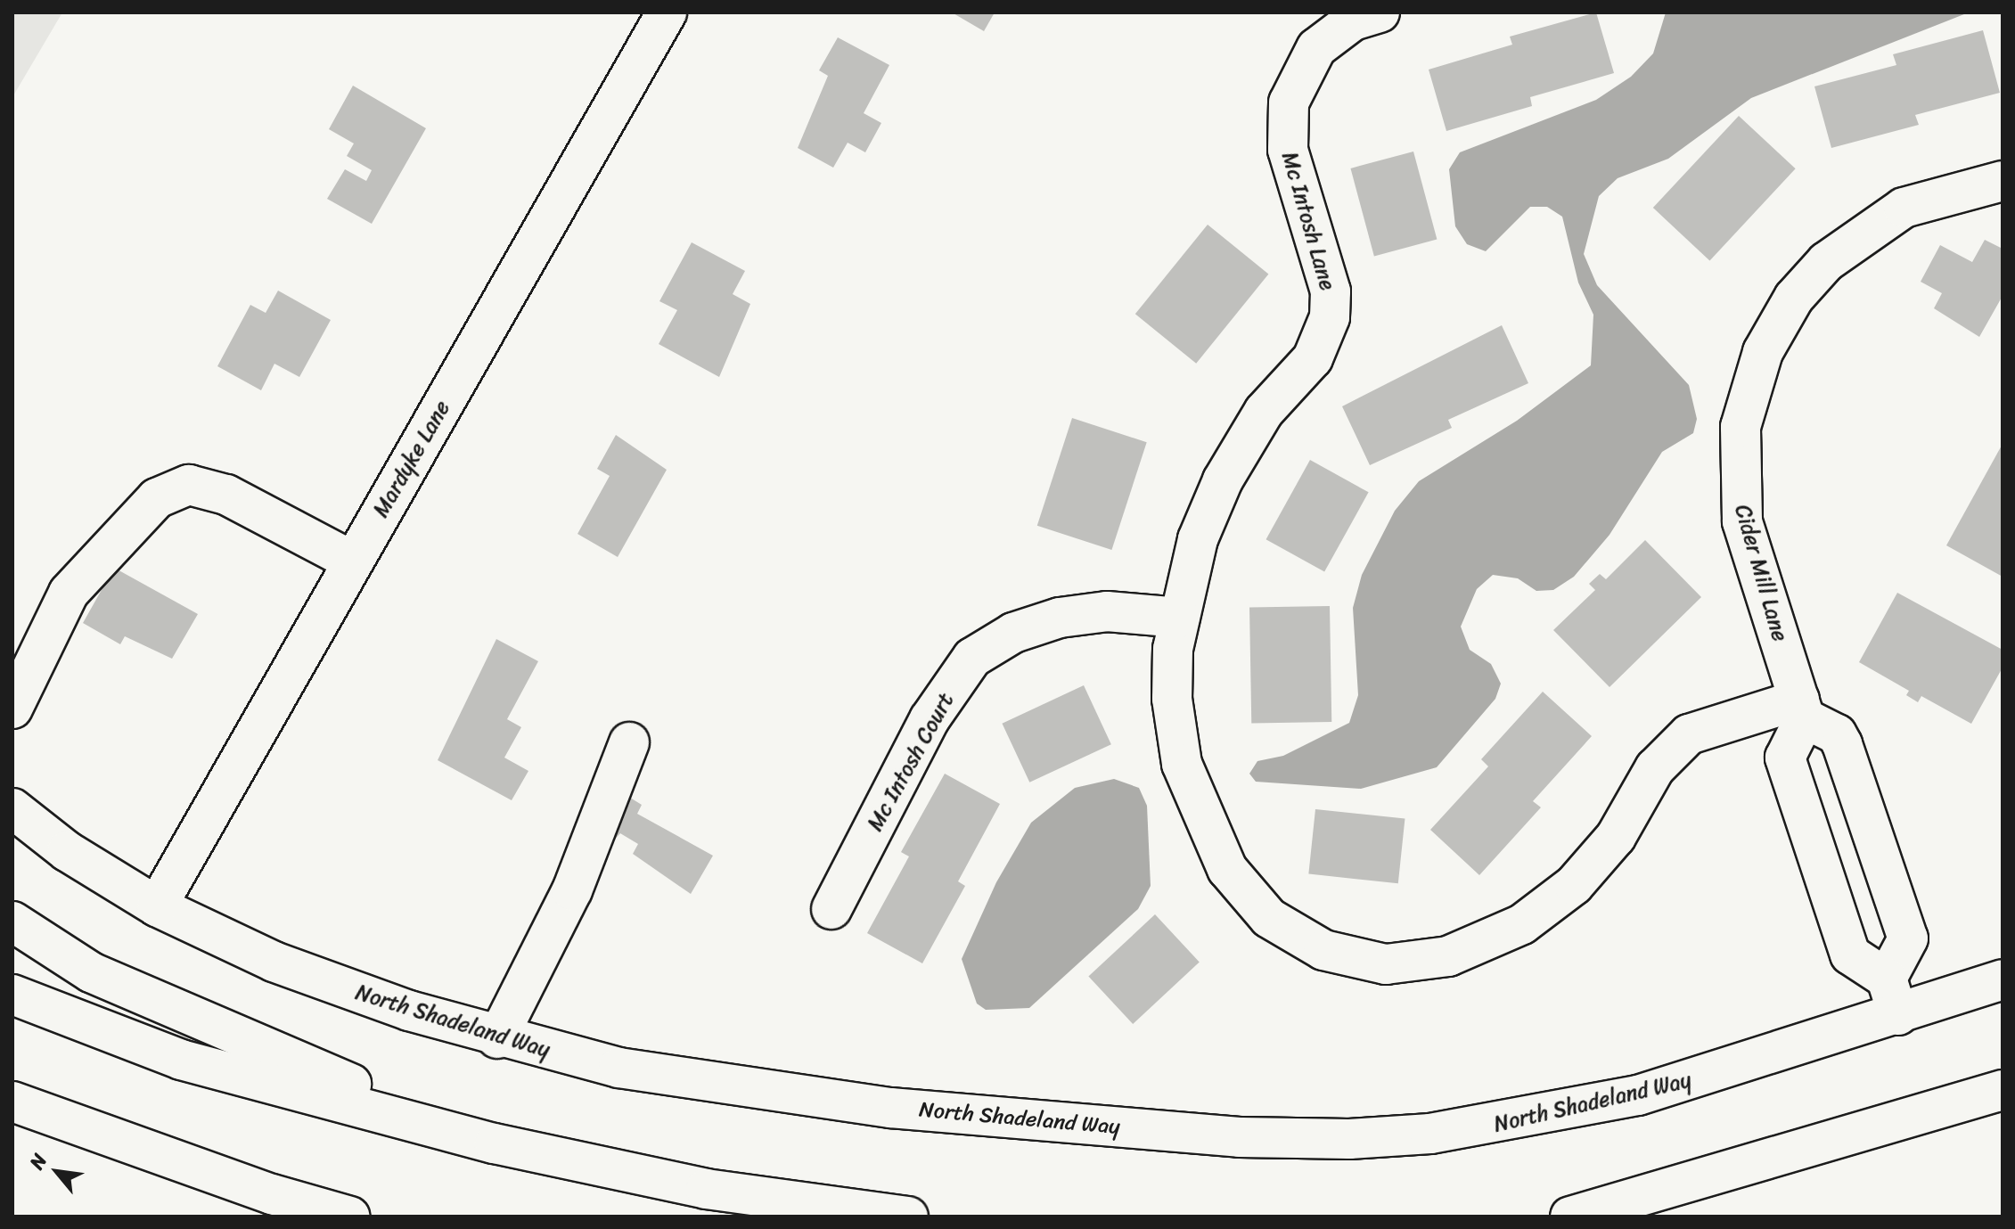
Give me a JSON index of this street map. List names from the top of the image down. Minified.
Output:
{"streets":{"main road":["Mc Intosh Lane","Mardyke Lane","Cider Mill Lane","Mc Intosh Court","North Shadeland Way"]},"crossings":[["Mc Intosh Lane","Cider Mill Lane"],["Mc Intosh Lane","Mc Intosh Court"],["Mardyke Lane","North Shadeland Way"]],"north":"top left"}
